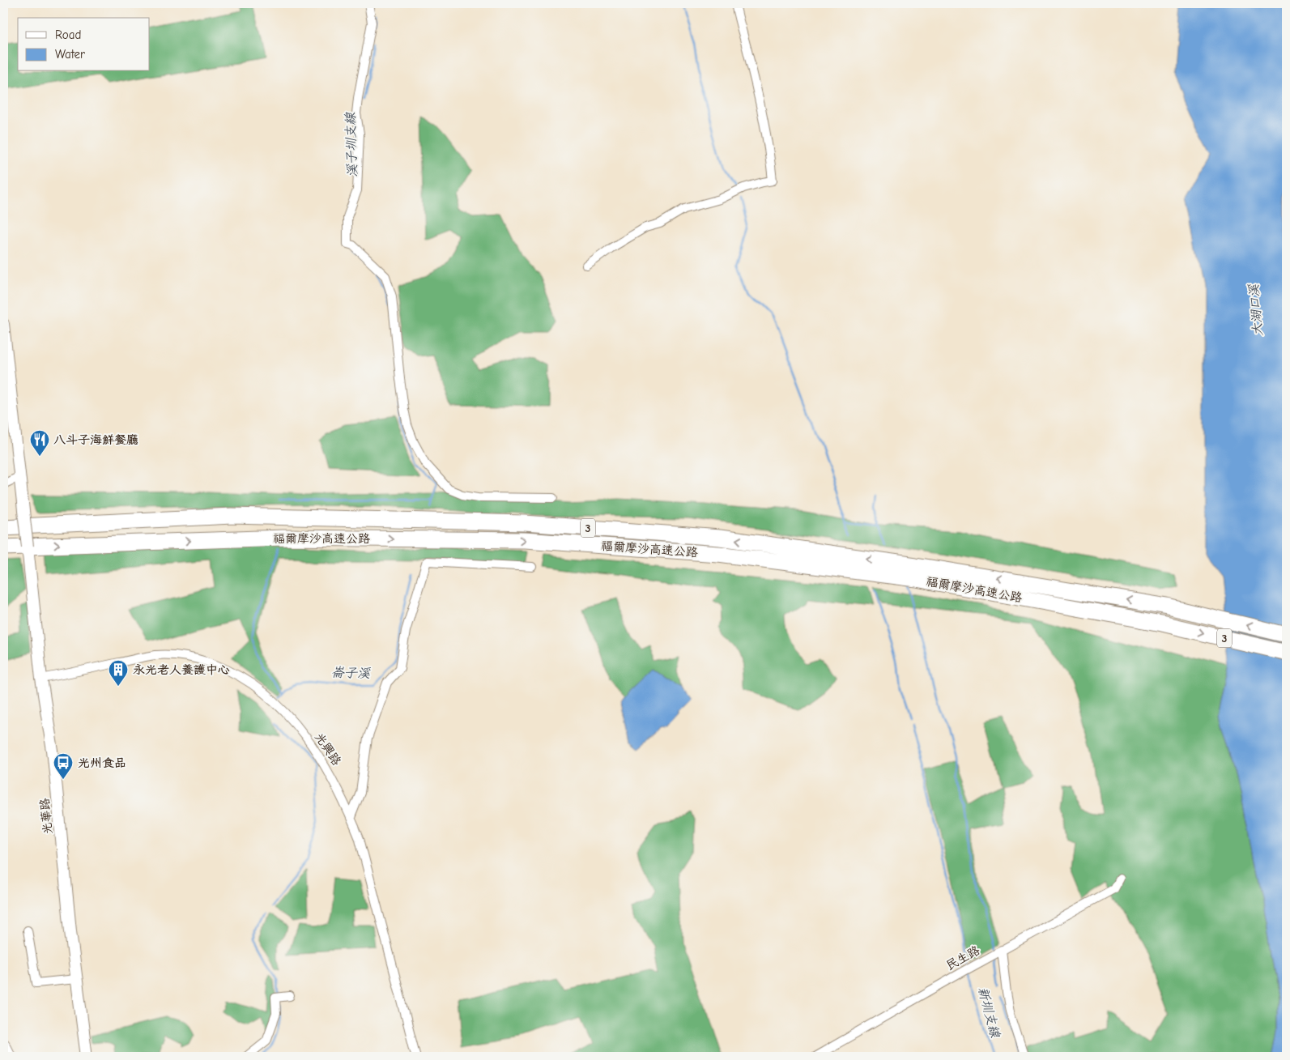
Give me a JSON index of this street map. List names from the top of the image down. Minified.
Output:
{"streets":{"highway":["3","福爾摩沙高速公路"],"street":["光興路","光華路","民生路"]},"crossings":[["光興路","光華路"]],"water":["溪子圳支線","大湖口溪","崙子溪","新圳支線"],"places":{"restaurant":["八斗子海鮮餐廳"],"building":["永光老人養護中心"],"bus stop":["光州食品"]},"legend":["Road","Water"]}
